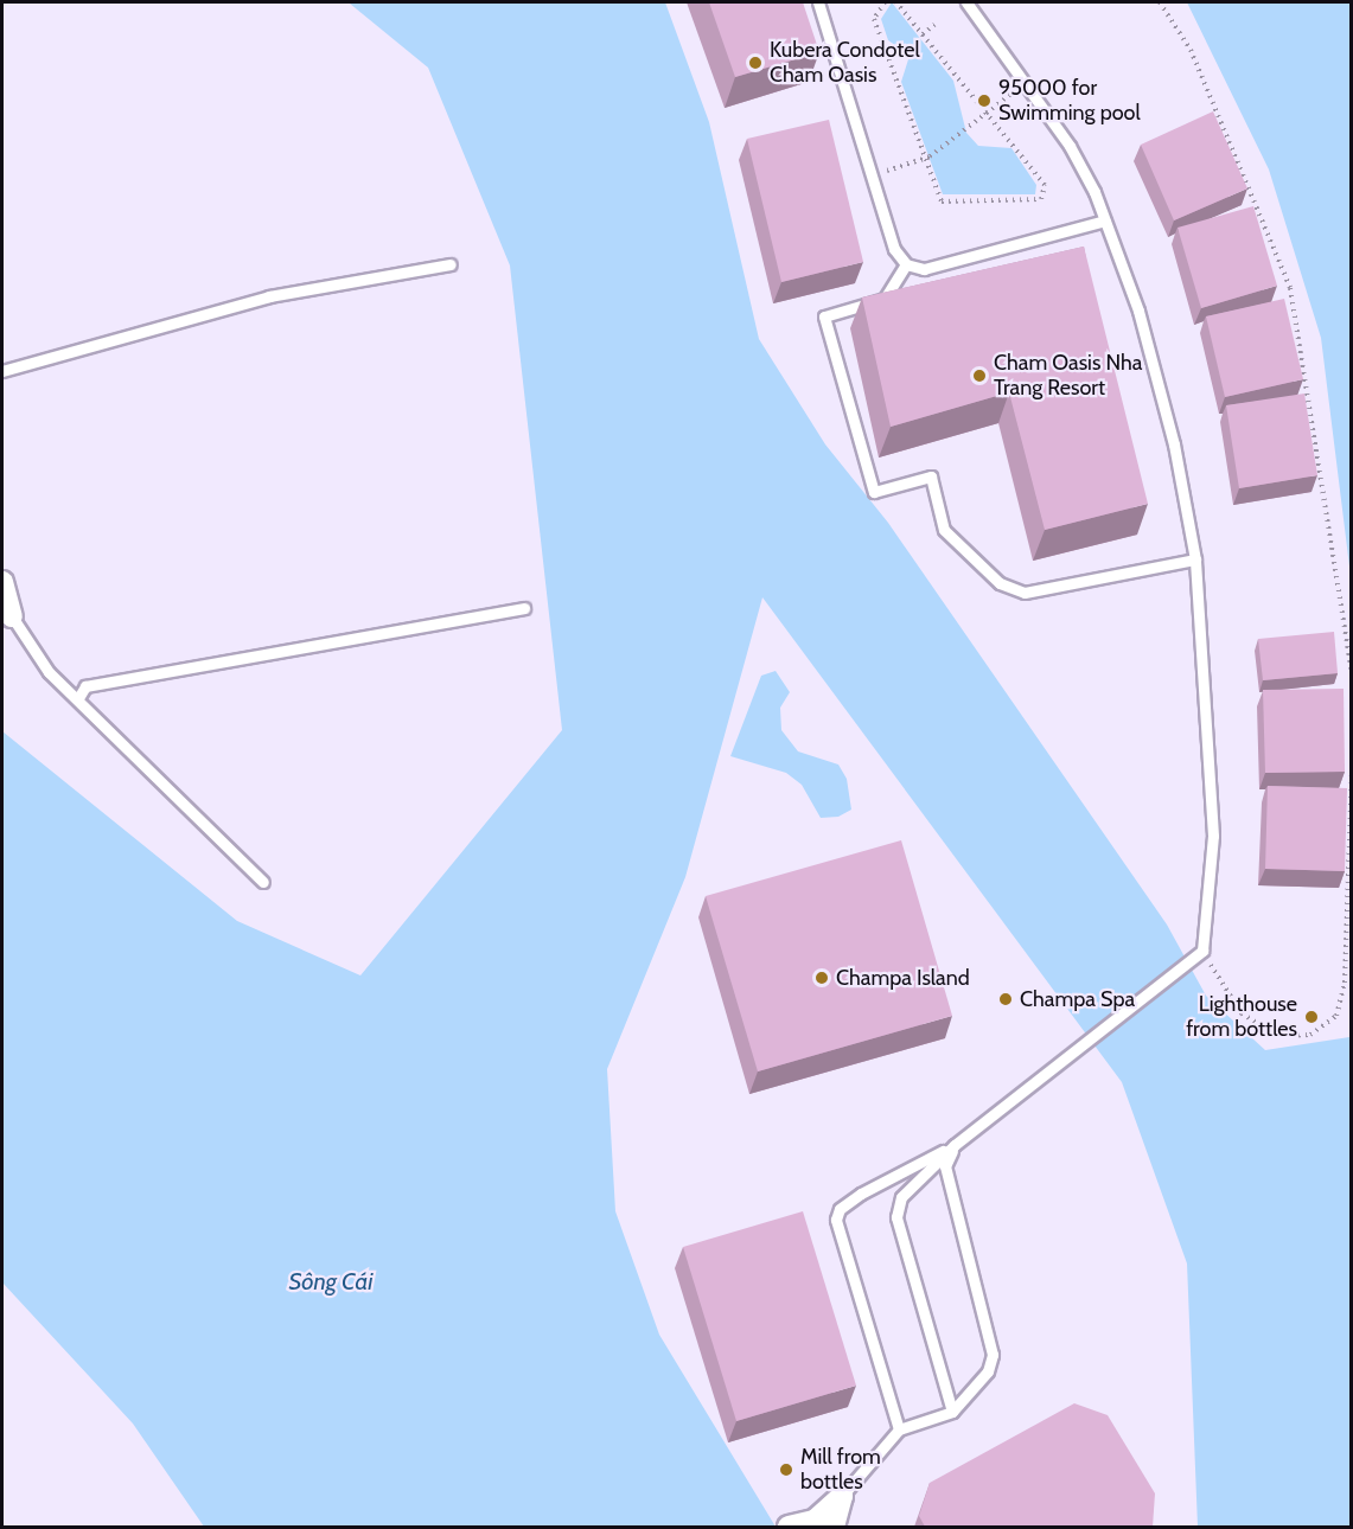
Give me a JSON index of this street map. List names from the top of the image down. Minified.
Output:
{"water":["Sông Cái"],"places":["Kubera Condotel Cham Oasis","95000 for Swimming pool","Cham Oasis Nha Trang Resort","Champa Island","Champa Spa","Lighthouse from bottles","Mill from bottles"]}
